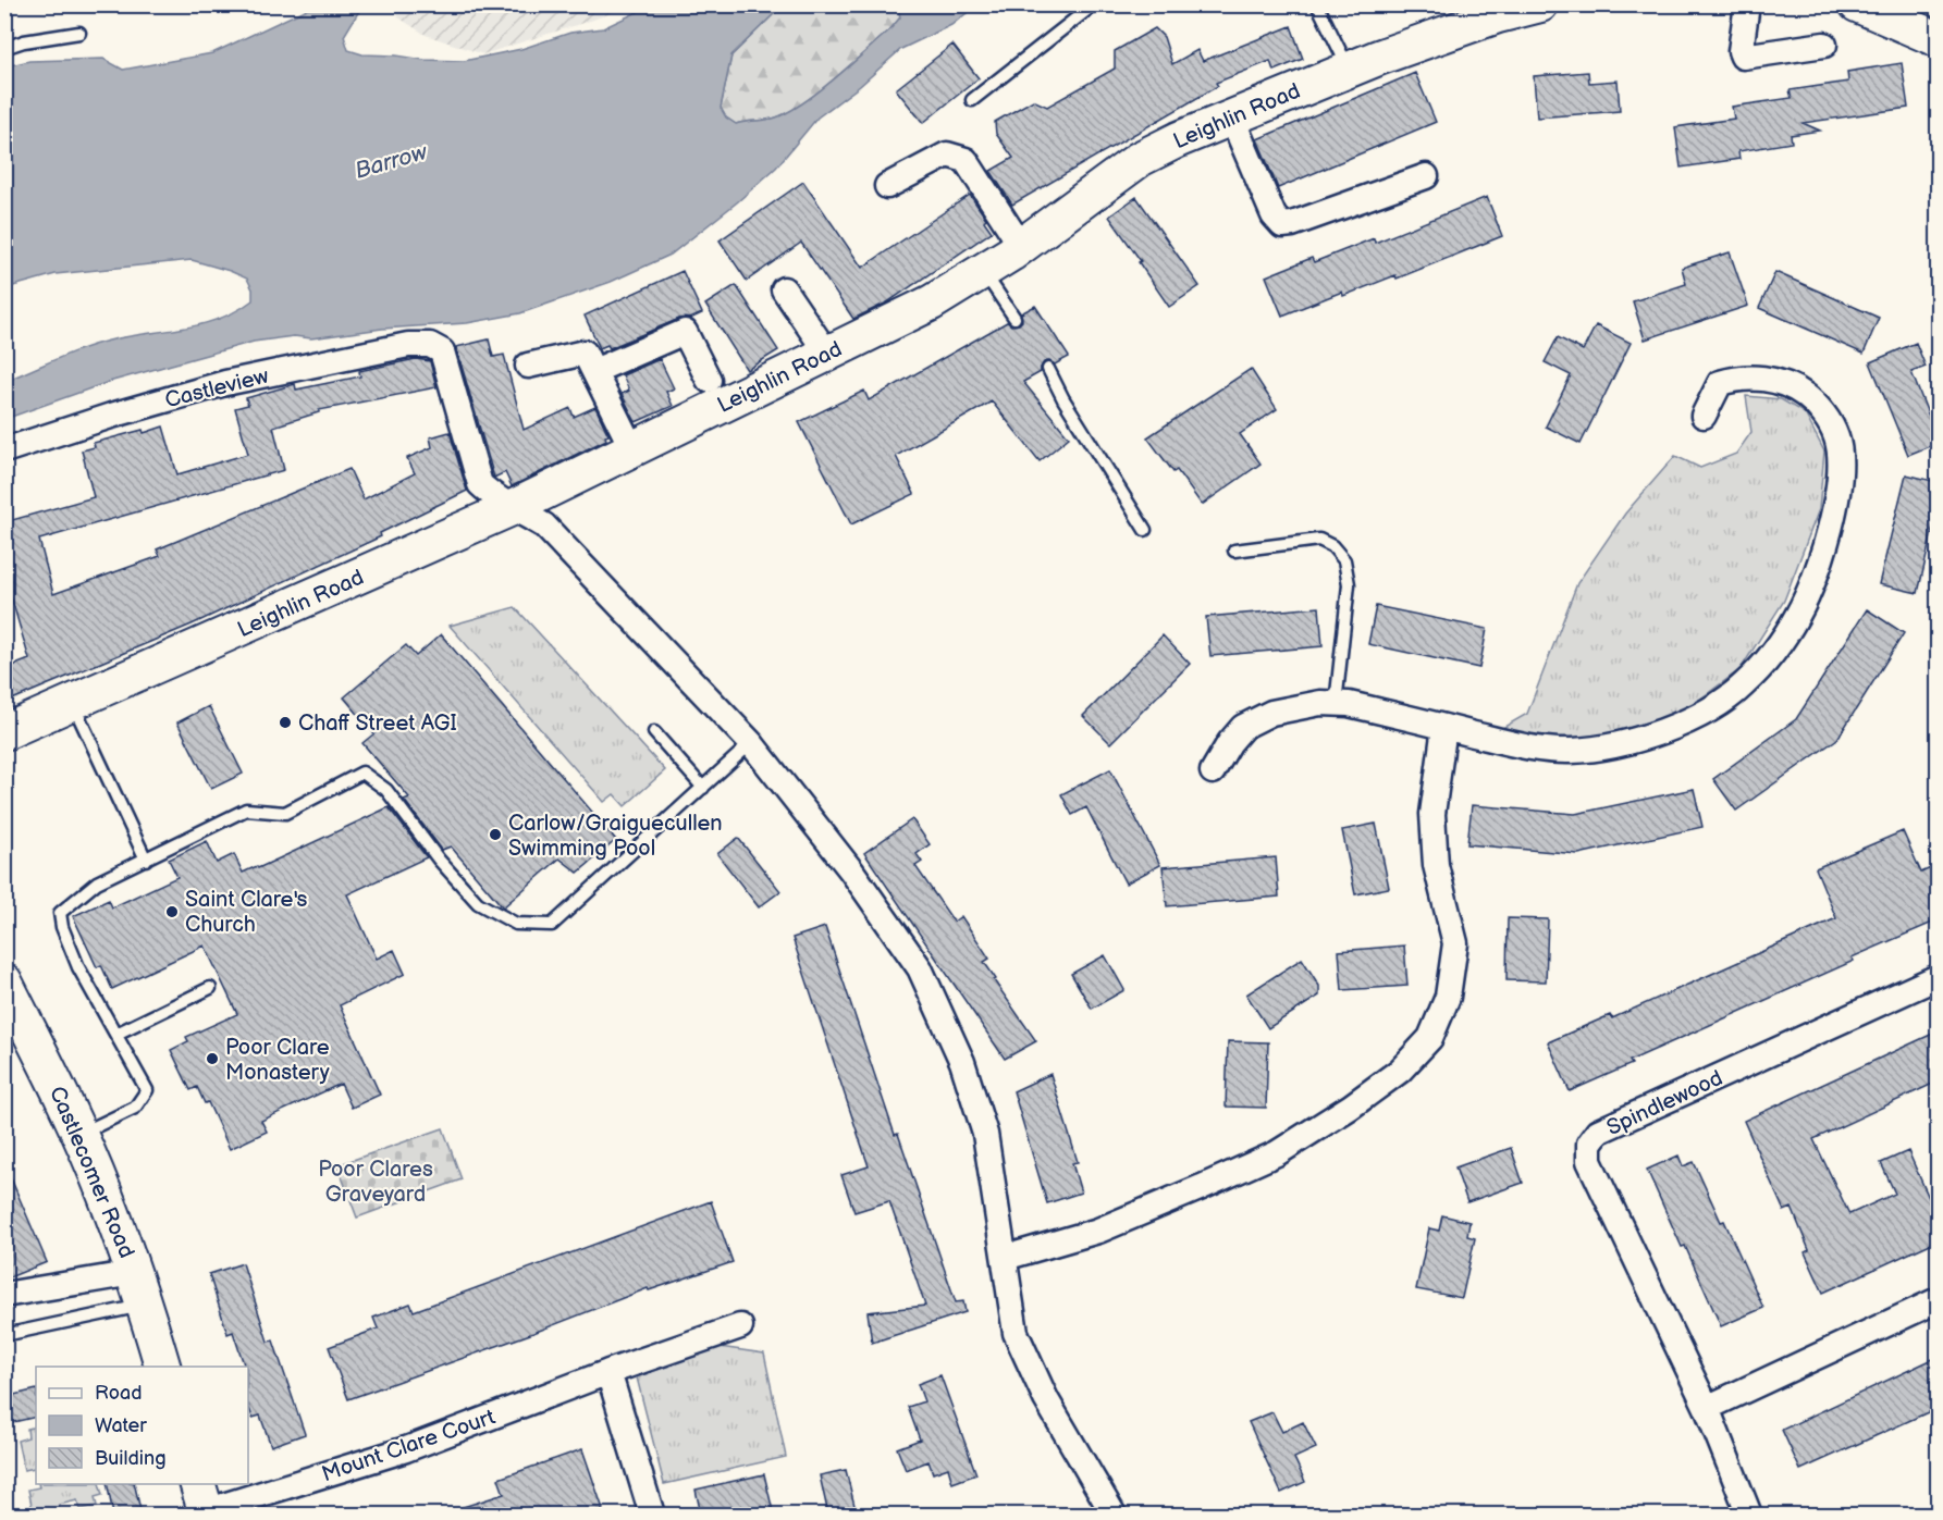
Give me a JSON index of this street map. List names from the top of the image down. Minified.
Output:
{"streets":{"street":["Leighlin Road","Castleview","Spindlewood","Castlecomer Road","Mount Clare Court"]},"crossings":[["Leighlin Road","Castleview"]],"water":["Barrow"],"parks":["Poor Clares Graveyard"],"places":["Chaff Street AGI","Carlow/Graiguecullen Swimming Pool","Saint Clare's Church","Poor Clare Monastery"],"legend":["Road","Water","Building"]}
